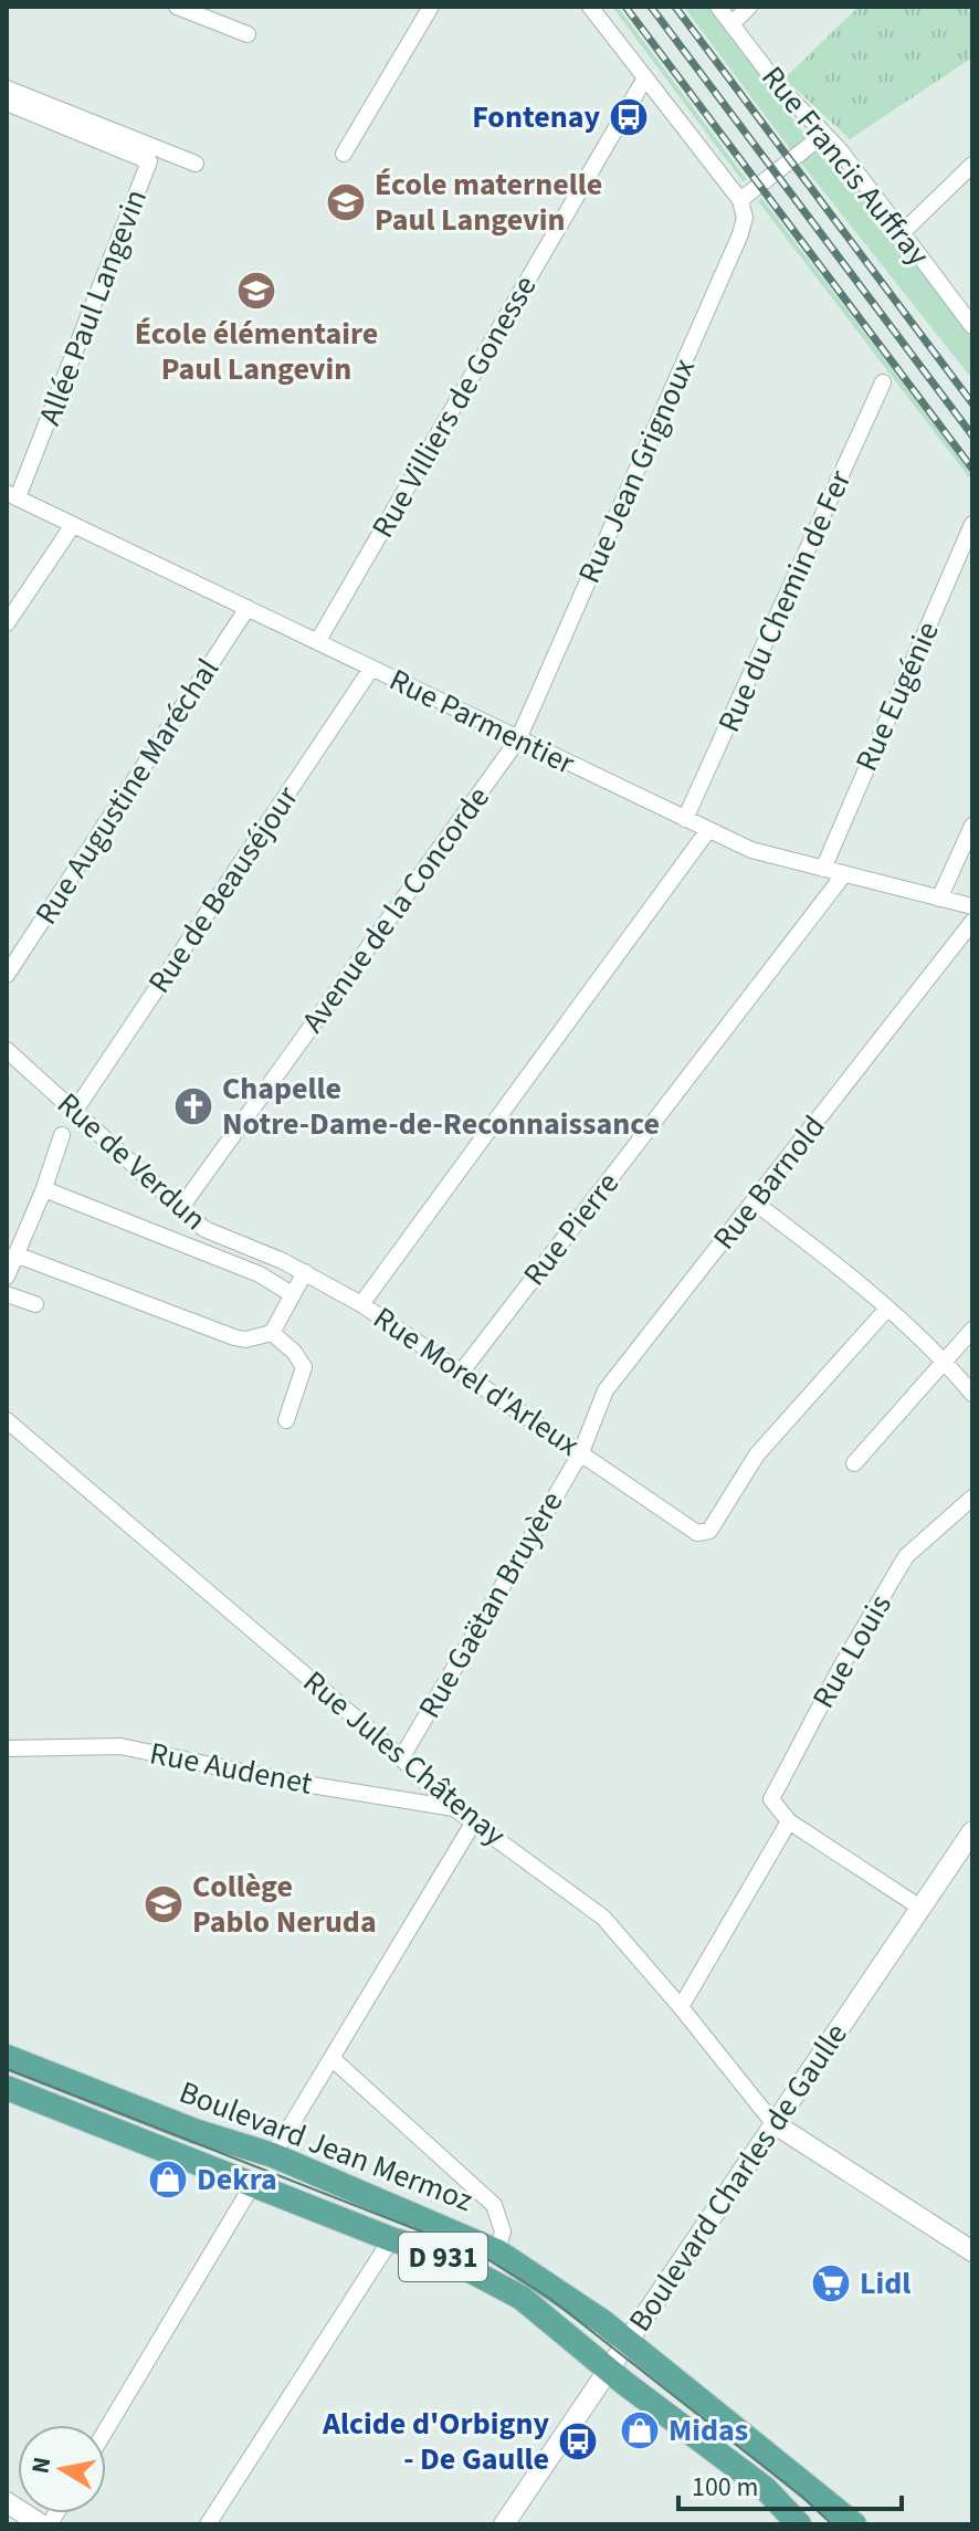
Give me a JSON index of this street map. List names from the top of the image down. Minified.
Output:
{"streets":{"main road":["Boulevard Jean Mermoz","D 931"],"street":["Rue Francis Auffray","Allée Paul Langevin","Rue Villiers de Gonesse","Rue Jean Grignoux","Rue du Chemin de Fer","Rue Eugénie","Rue Parmentier","Rue Augustine Maréchal","Rue de Beauséjour","Avenue de la Concorde","Rue de Verdun","Rue Barnold","Rue Pierre","Rue Morel d'Arleux","Rue Gaëtan Bruyère","Rue Louis","Rue Jules Châtenay","Rue Audenet","Boulevard Charles de Gaulle"]},"crossings":[["Allée Paul Langevin","Rue Parmentier"],["Rue Villiers de Gonesse","Rue Parmentier"],["Rue Jean Grignoux","Rue Parmentier"],["Rue Jean Grignoux","Avenue de la Concorde"],["Rue du Chemin de Fer","Rue Parmentier"],["Rue Eugénie","Rue Parmentier"],["Rue Parmentier","Rue Augustine Maréchal"],["Rue Parmentier","Rue de Beauséjour"],["Rue Parmentier","Avenue de la Concorde"],["Rue Parmentier","Rue Pierre"],["Rue Parmentier","Rue Morel d'Arleux"],["Rue de Beauséjour","Rue de Verdun"],["Avenue de la Concorde","Rue de Verdun"],["Rue de Verdun","Rue Morel d'Arleux"],["Rue Barnold","Rue Morel d'Arleux"],["Rue Barnold","Rue Gaëtan Bruyère"],["Rue Pierre","Rue Morel d'Arleux"],["Rue Morel d'Arleux","Rue Gaëtan Bruyère"],["Rue Gaëtan Bruyère","Rue Jules Châtenay"],["Rue Jules Châtenay","Rue Audenet"],["Rue Jules Châtenay","Boulevard Charles de Gaulle"],["Boulevard Jean Mermoz","Boulevard Charles de Gaulle"]],"places":{"bus stop":["Fontenay","Alcide d'Orbigny - De Gaulle"],"school or university":["École maternelle Paul Langevin","École élémentaire Paul Langevin","Collège Pablo Neruda"],"church":["Chapelle Notre-Dame-de-Reconnaissance"],"shop":["Dekra","Midas"],"supermarket":["Lidl"]},"scale_bar":"100 m","north":"left"}
